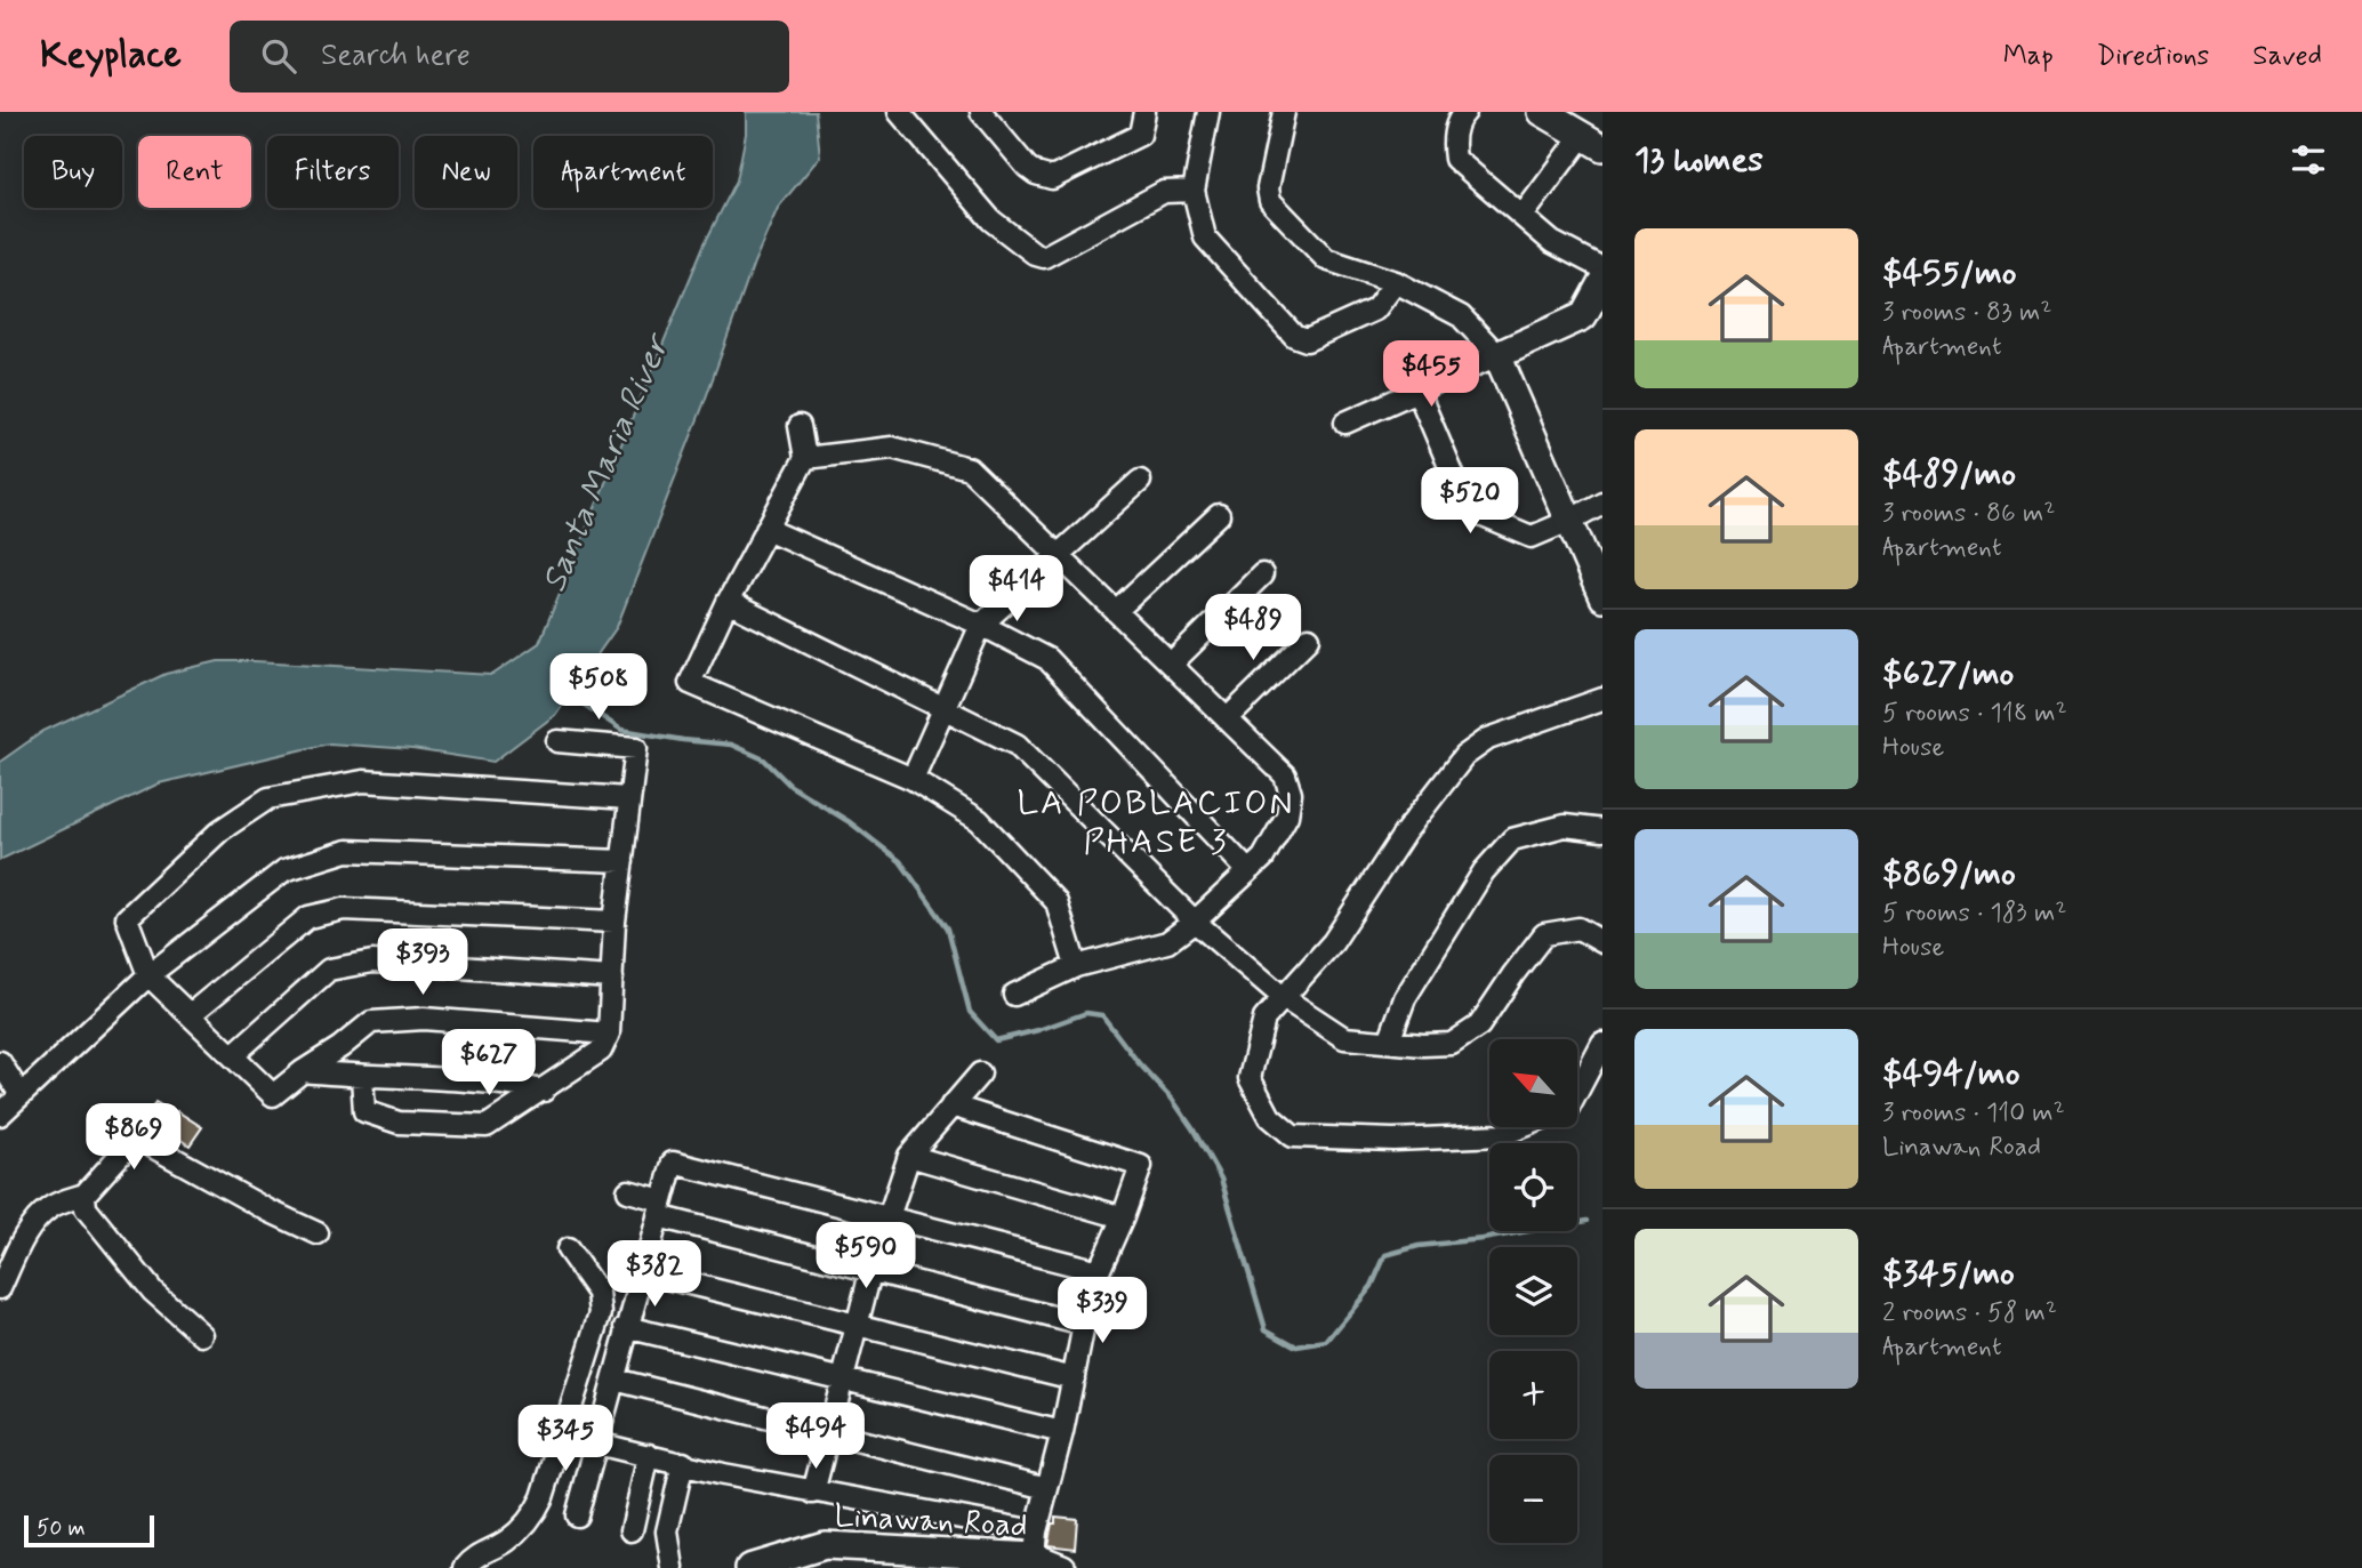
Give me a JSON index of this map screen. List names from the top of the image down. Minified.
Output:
{"streets":{"street":["Linawan Road"]},"districts":["LA POBLACION PHASE 3"],"water":["Santa Maria River"],"scale_bar":"50 m","north":"top left","page":{"header":"Keyplace","search":"Search here","nav":["Map","Directions","Saved"],"heading":"13 homes","chip":["Buy","Rent","Filters","New","Apartment"],"list":[{"name":"$455/mo","note":"3 rooms · 83 m² · Apartment"},{"name":"$489/mo","note":"3 rooms · 86 m² · Apartment"},{"name":"$627/mo","note":"5 rooms · 118 m² · House"},{"name":"$869/mo","note":"5 rooms · 183 m² · House"},{"name":"$494/mo","note":"3 rooms · 110 m² · Linawan Road"},{"name":"$345/mo","note":"2 rooms · 58 m² · Apartment"}],"price":["$455","$520","$414","$489","$508","$393","$627","$869","$590","$382","$339","$494","$345"],"map_buttons":["+","−"],"scale":"50 m"}}
